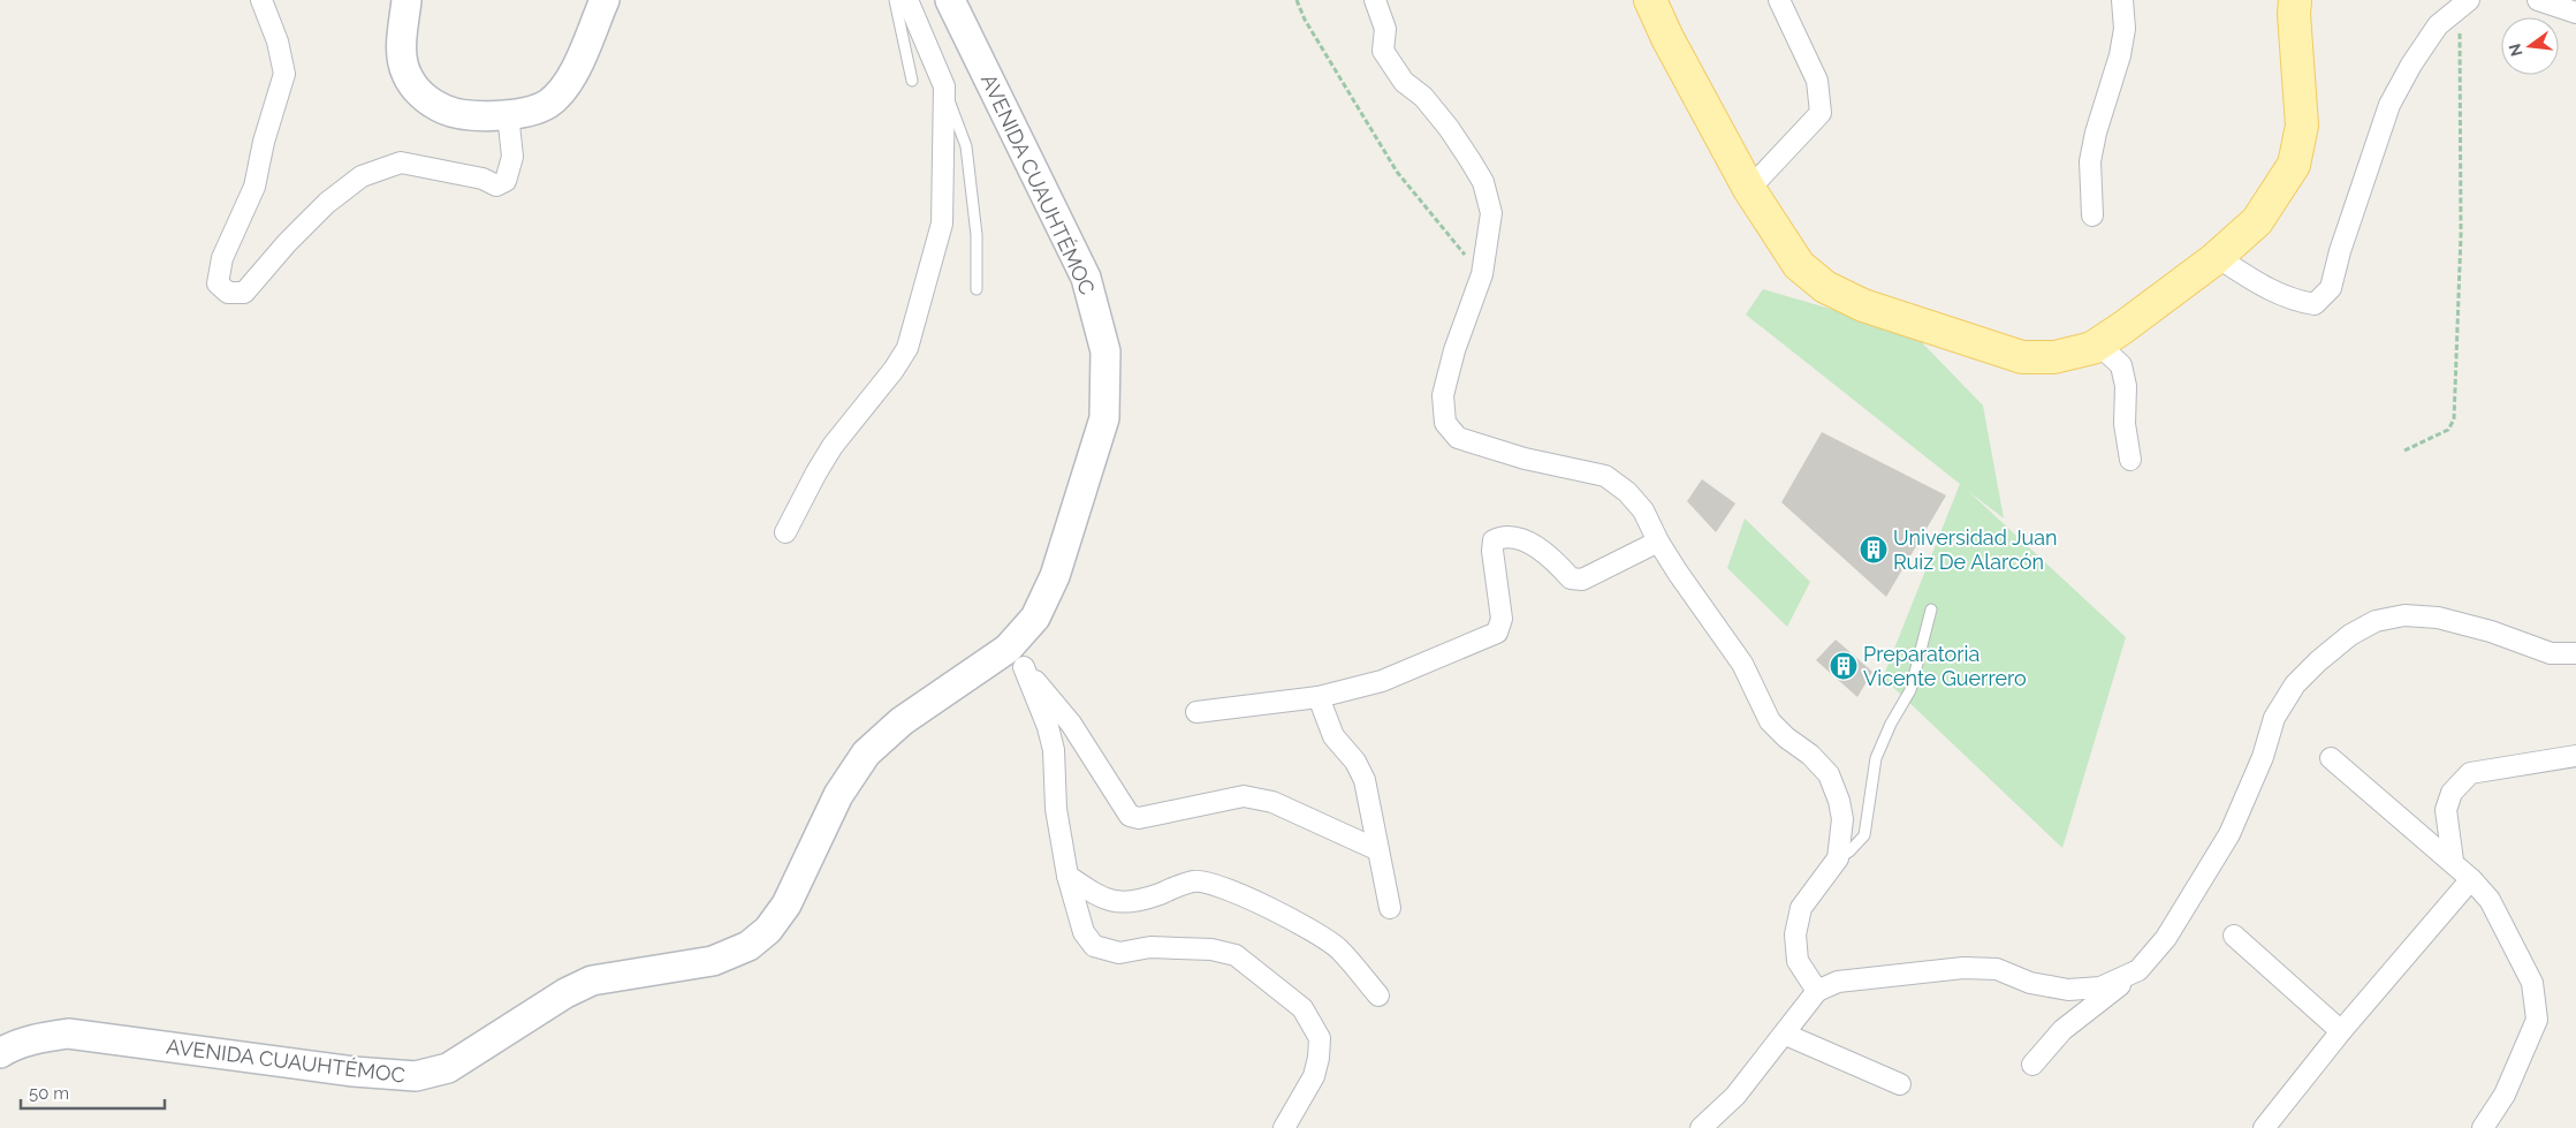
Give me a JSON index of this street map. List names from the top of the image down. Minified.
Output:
{"streets":{"main road":["AVENIDA CUAUHTÉMOC"]},"places":{"building":["Universidad Juan Ruiz De Alarcón","Preparatoria Vicente Guerrero"]},"scale_bar":"50 m","north":"left"}
